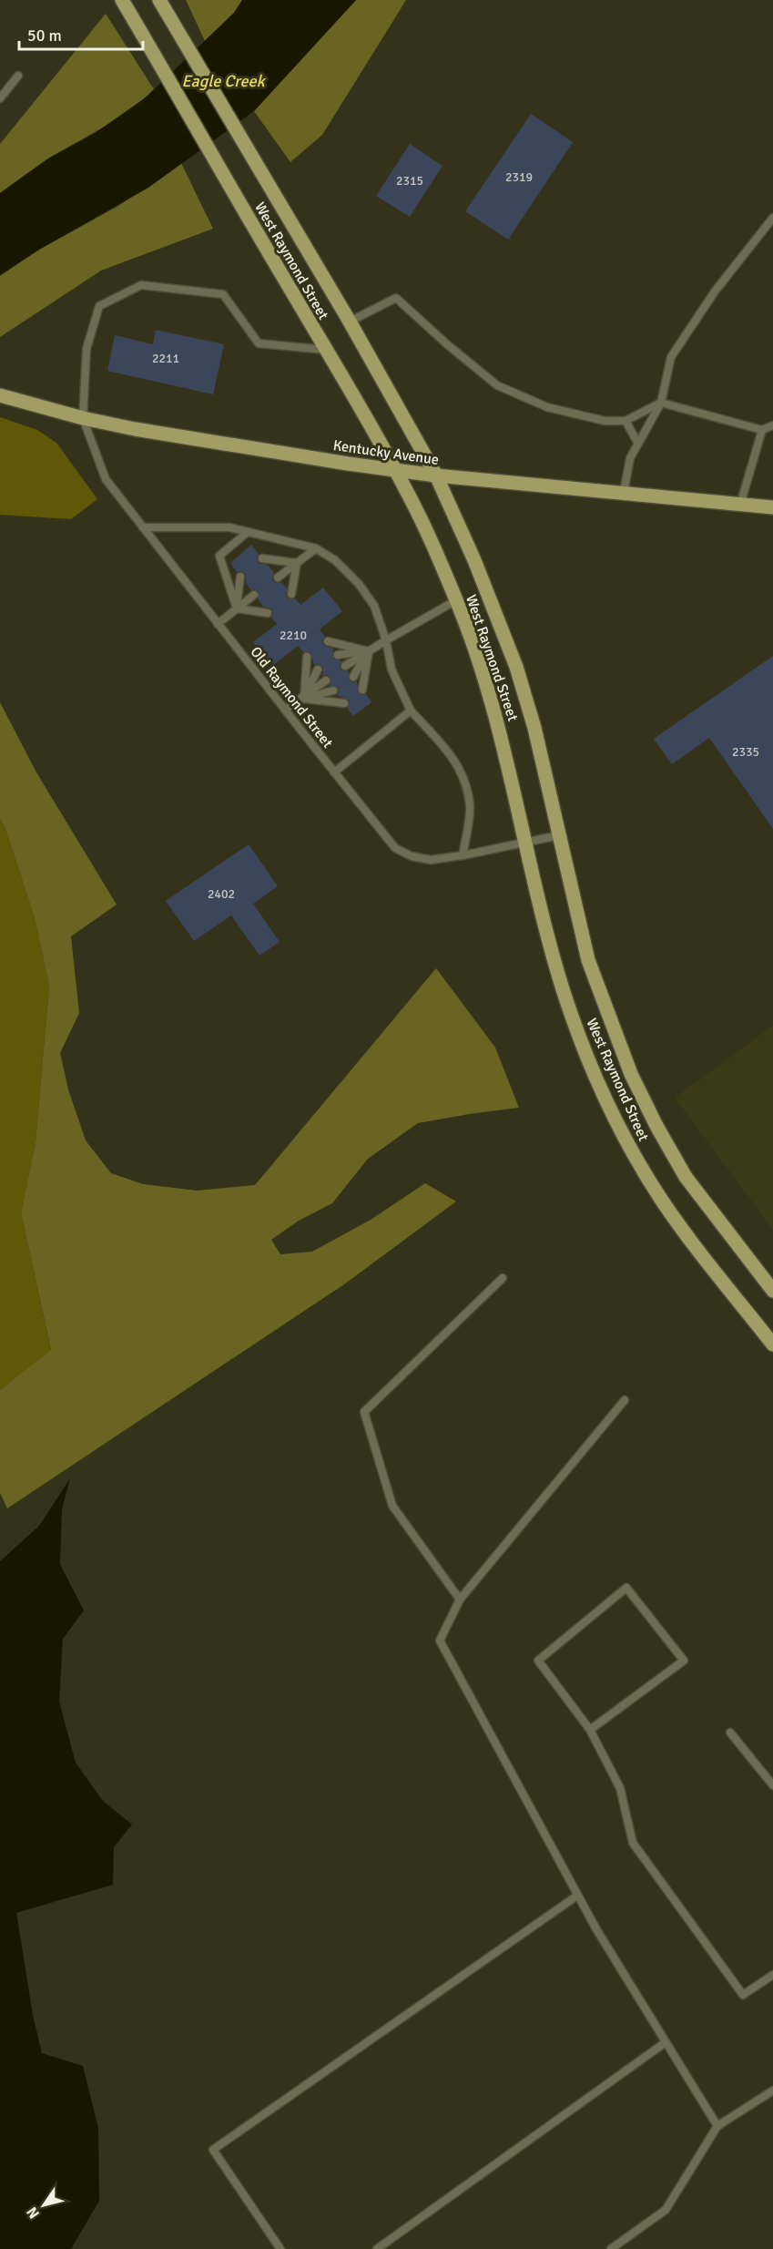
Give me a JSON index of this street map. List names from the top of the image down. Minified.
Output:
{"streets":{"main road":["West Raymond Street","Kentucky Avenue"],"lane":["Old Raymond Street"]},"crossings":[["West Raymond Street","Kentucky Avenue"],["West Raymond Street","Old Raymond Street"],["Kentucky Avenue","Old Raymond Street"]],"water":["Eagle Creek"],"house_numbers":["2319","2315","2211","2210","2335","2402"],"scale_bar":"50 m","north":"bottom left"}
